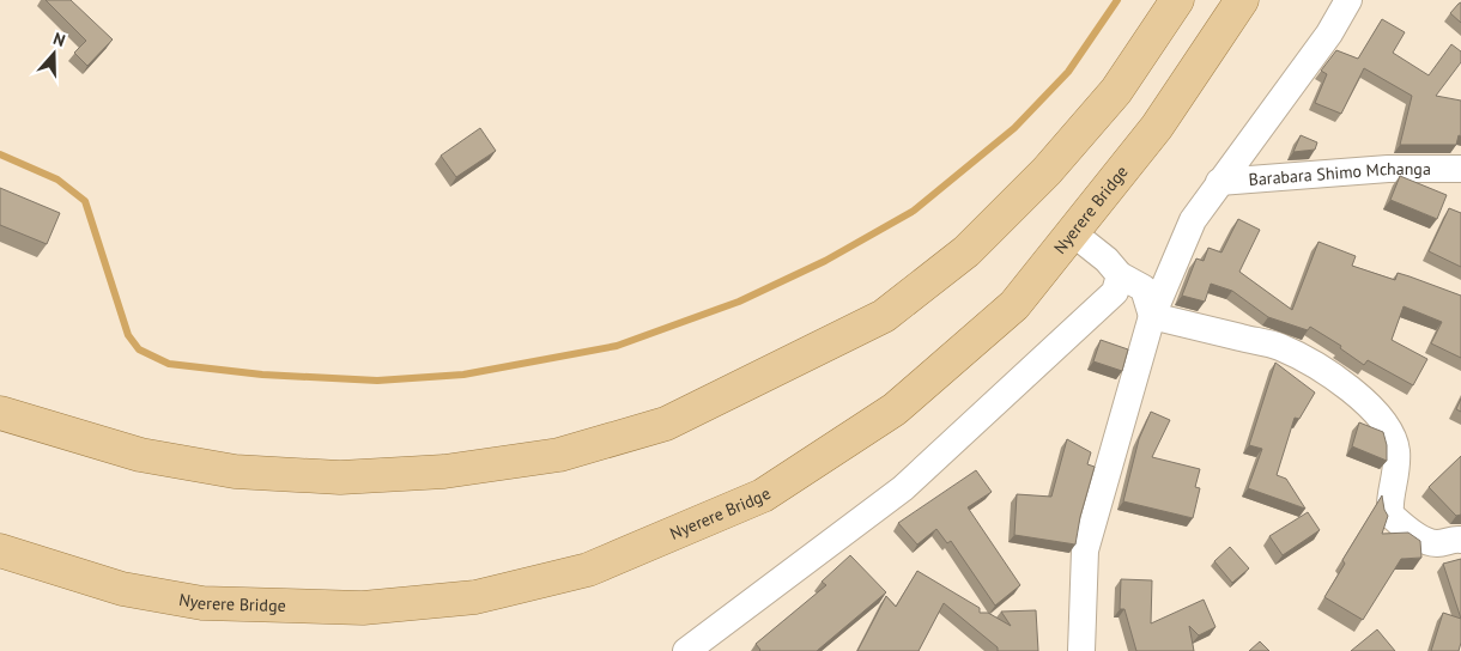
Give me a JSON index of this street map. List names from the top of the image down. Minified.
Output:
{"streets":{"main road":["Nyerere Bridge"],"street":["Barabara Shimo Mchanga"]},"north":"top"}
